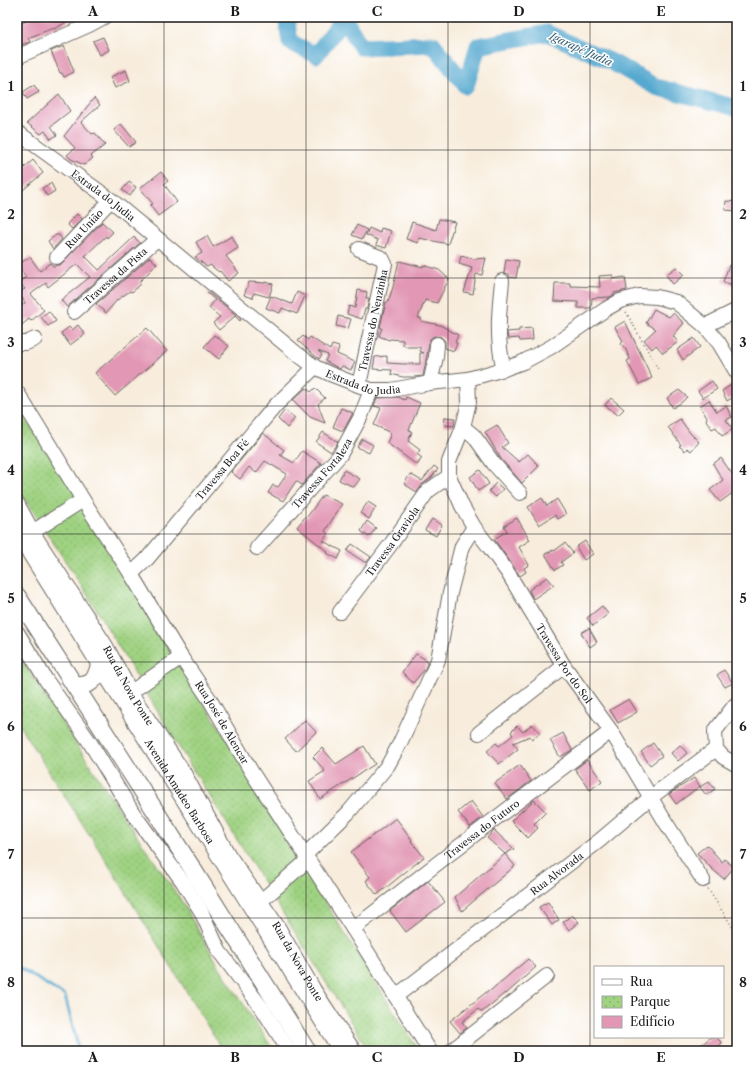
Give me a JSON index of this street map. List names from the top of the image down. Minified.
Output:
{"streets":{"main road":["Avenida Amadeo Barbosa"],"street":["Estrada do Judia","Rua União","Travessa da Pista","Travessa do Nenzinha","Travessa Boa Fé","Travessa Fortaleza","Travessa Graviola","Travessa Por do Sol","Rua da Nova Ponte","Rua José de Alencar","Travessa do Futuro","Rua Alvorada"]},"crossings":[["Estrada do Judia","Rua União"],["Estrada do Judia","Travessa da Pista"],["Estrada do Judia","Travessa do Nenzinha"],["Estrada do Judia","Travessa Boa Fé"],["Estrada do Judia","Travessa Fortaleza"],["Estrada do Judia","Travessa Por do Sol"],["Travessa do Nenzinha","Travessa Fortaleza"],["Travessa Boa Fé","Rua José de Alencar"],["Travessa Graviola","Travessa Por do Sol"],["Travessa Por do Sol","Travessa do Futuro"],["Travessa Por do Sol","Rua Alvorada"],["Rua da Nova Ponte","Avenida Amadeo Barbosa"],["Rua José de Alencar","Travessa do Futuro"],["Rua José de Alencar","Rua Alvorada"]],"water":["Igarapé Judia"],"legend":["Rua","Parque","Edifício"],"grid":{"columns":["A","B","C","D","E"],"rows":["1","2","3","4","5","6","7","8"]}}
